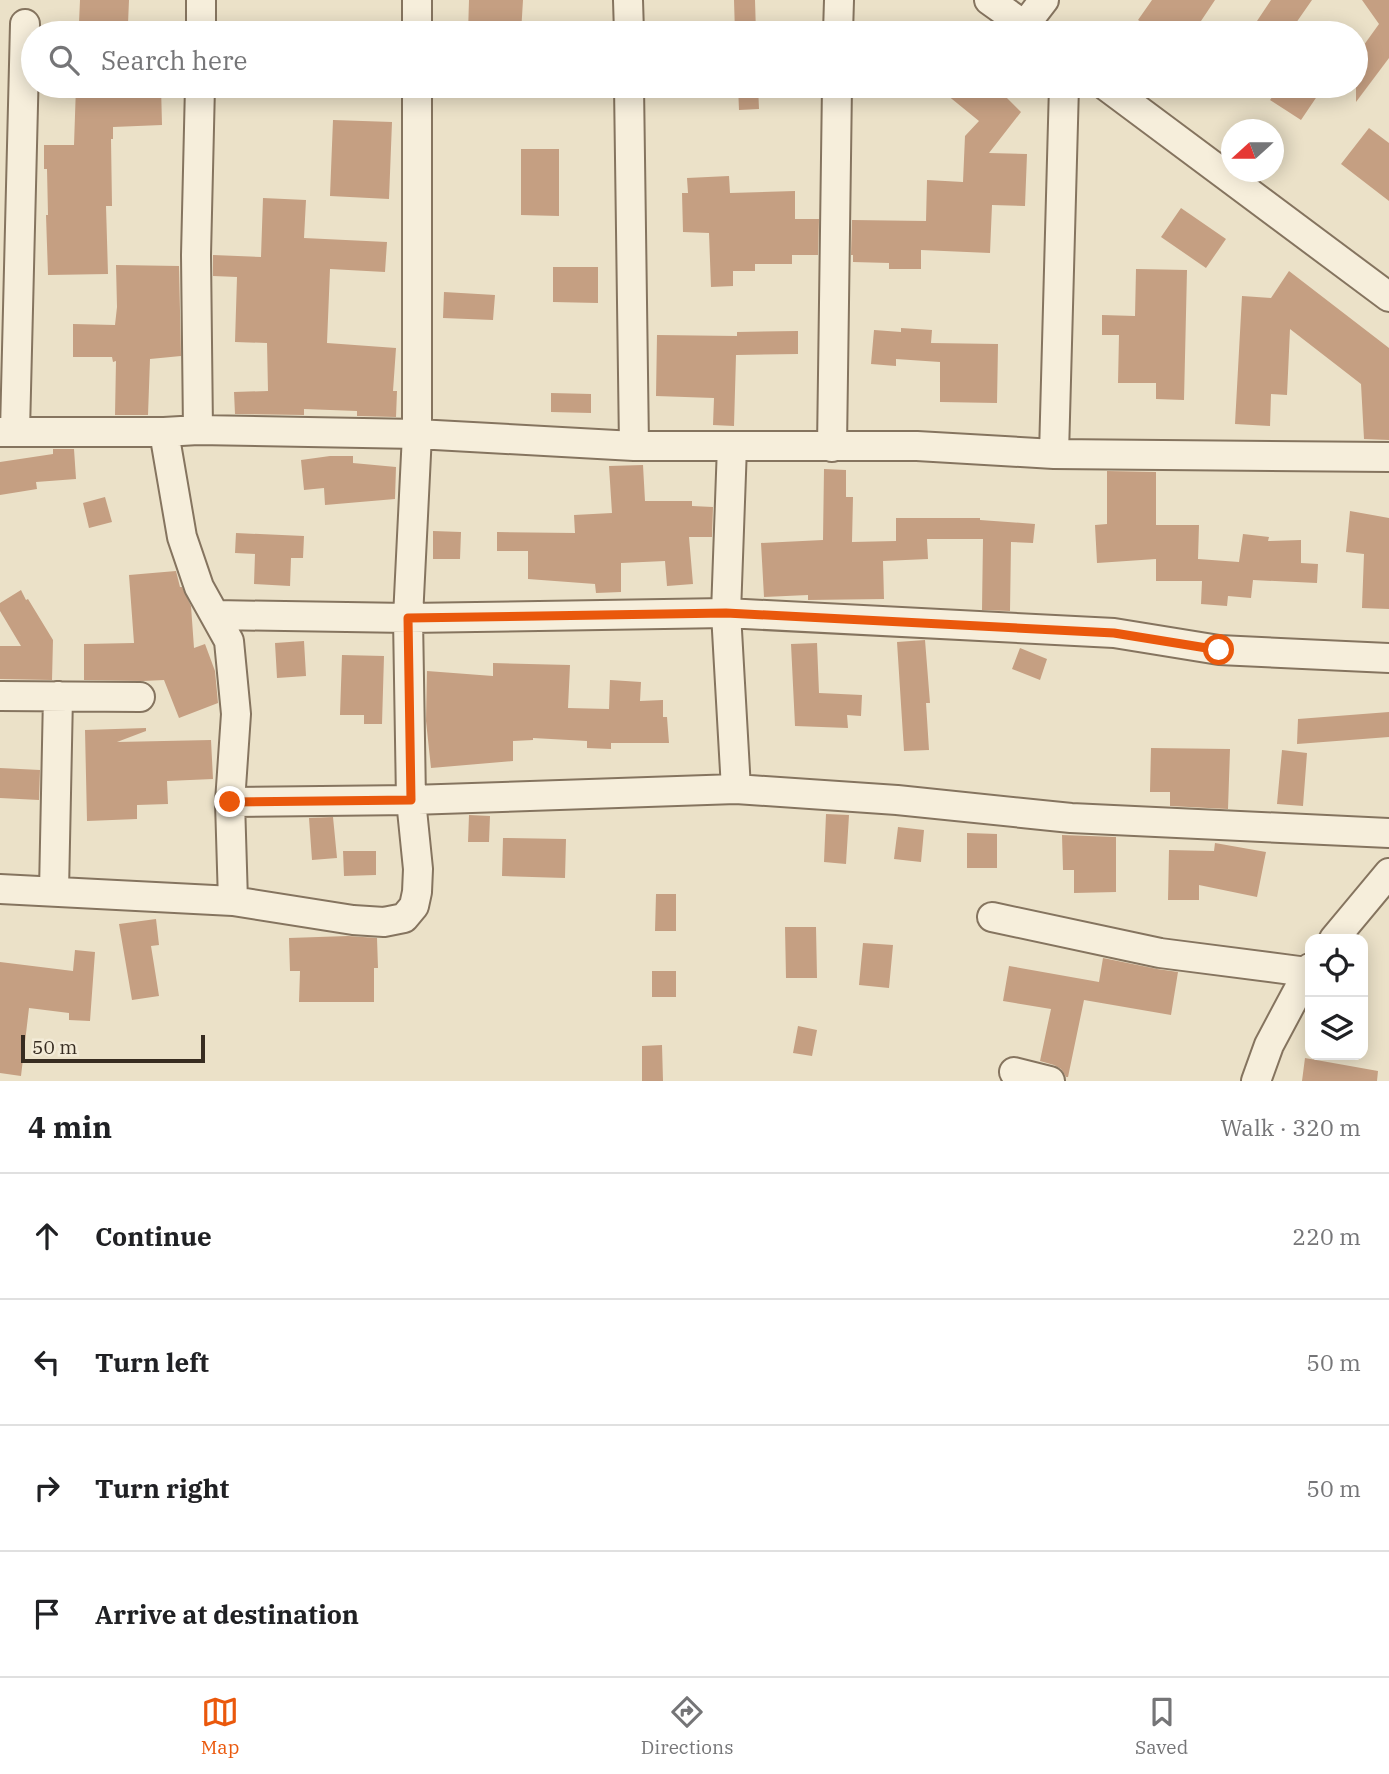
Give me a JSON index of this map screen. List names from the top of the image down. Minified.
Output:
{"scale_bar":"50 m","north":"left","page":{"search":"Search here","scale":"50 m","heading":["4 min","Walk · 320 m"],"list":[["Continue","220 m"],["Turn left","50 m"],["Turn right","50 m"],"Arrive at destination"],"nav":["Map","Directions","Saved"]}}
